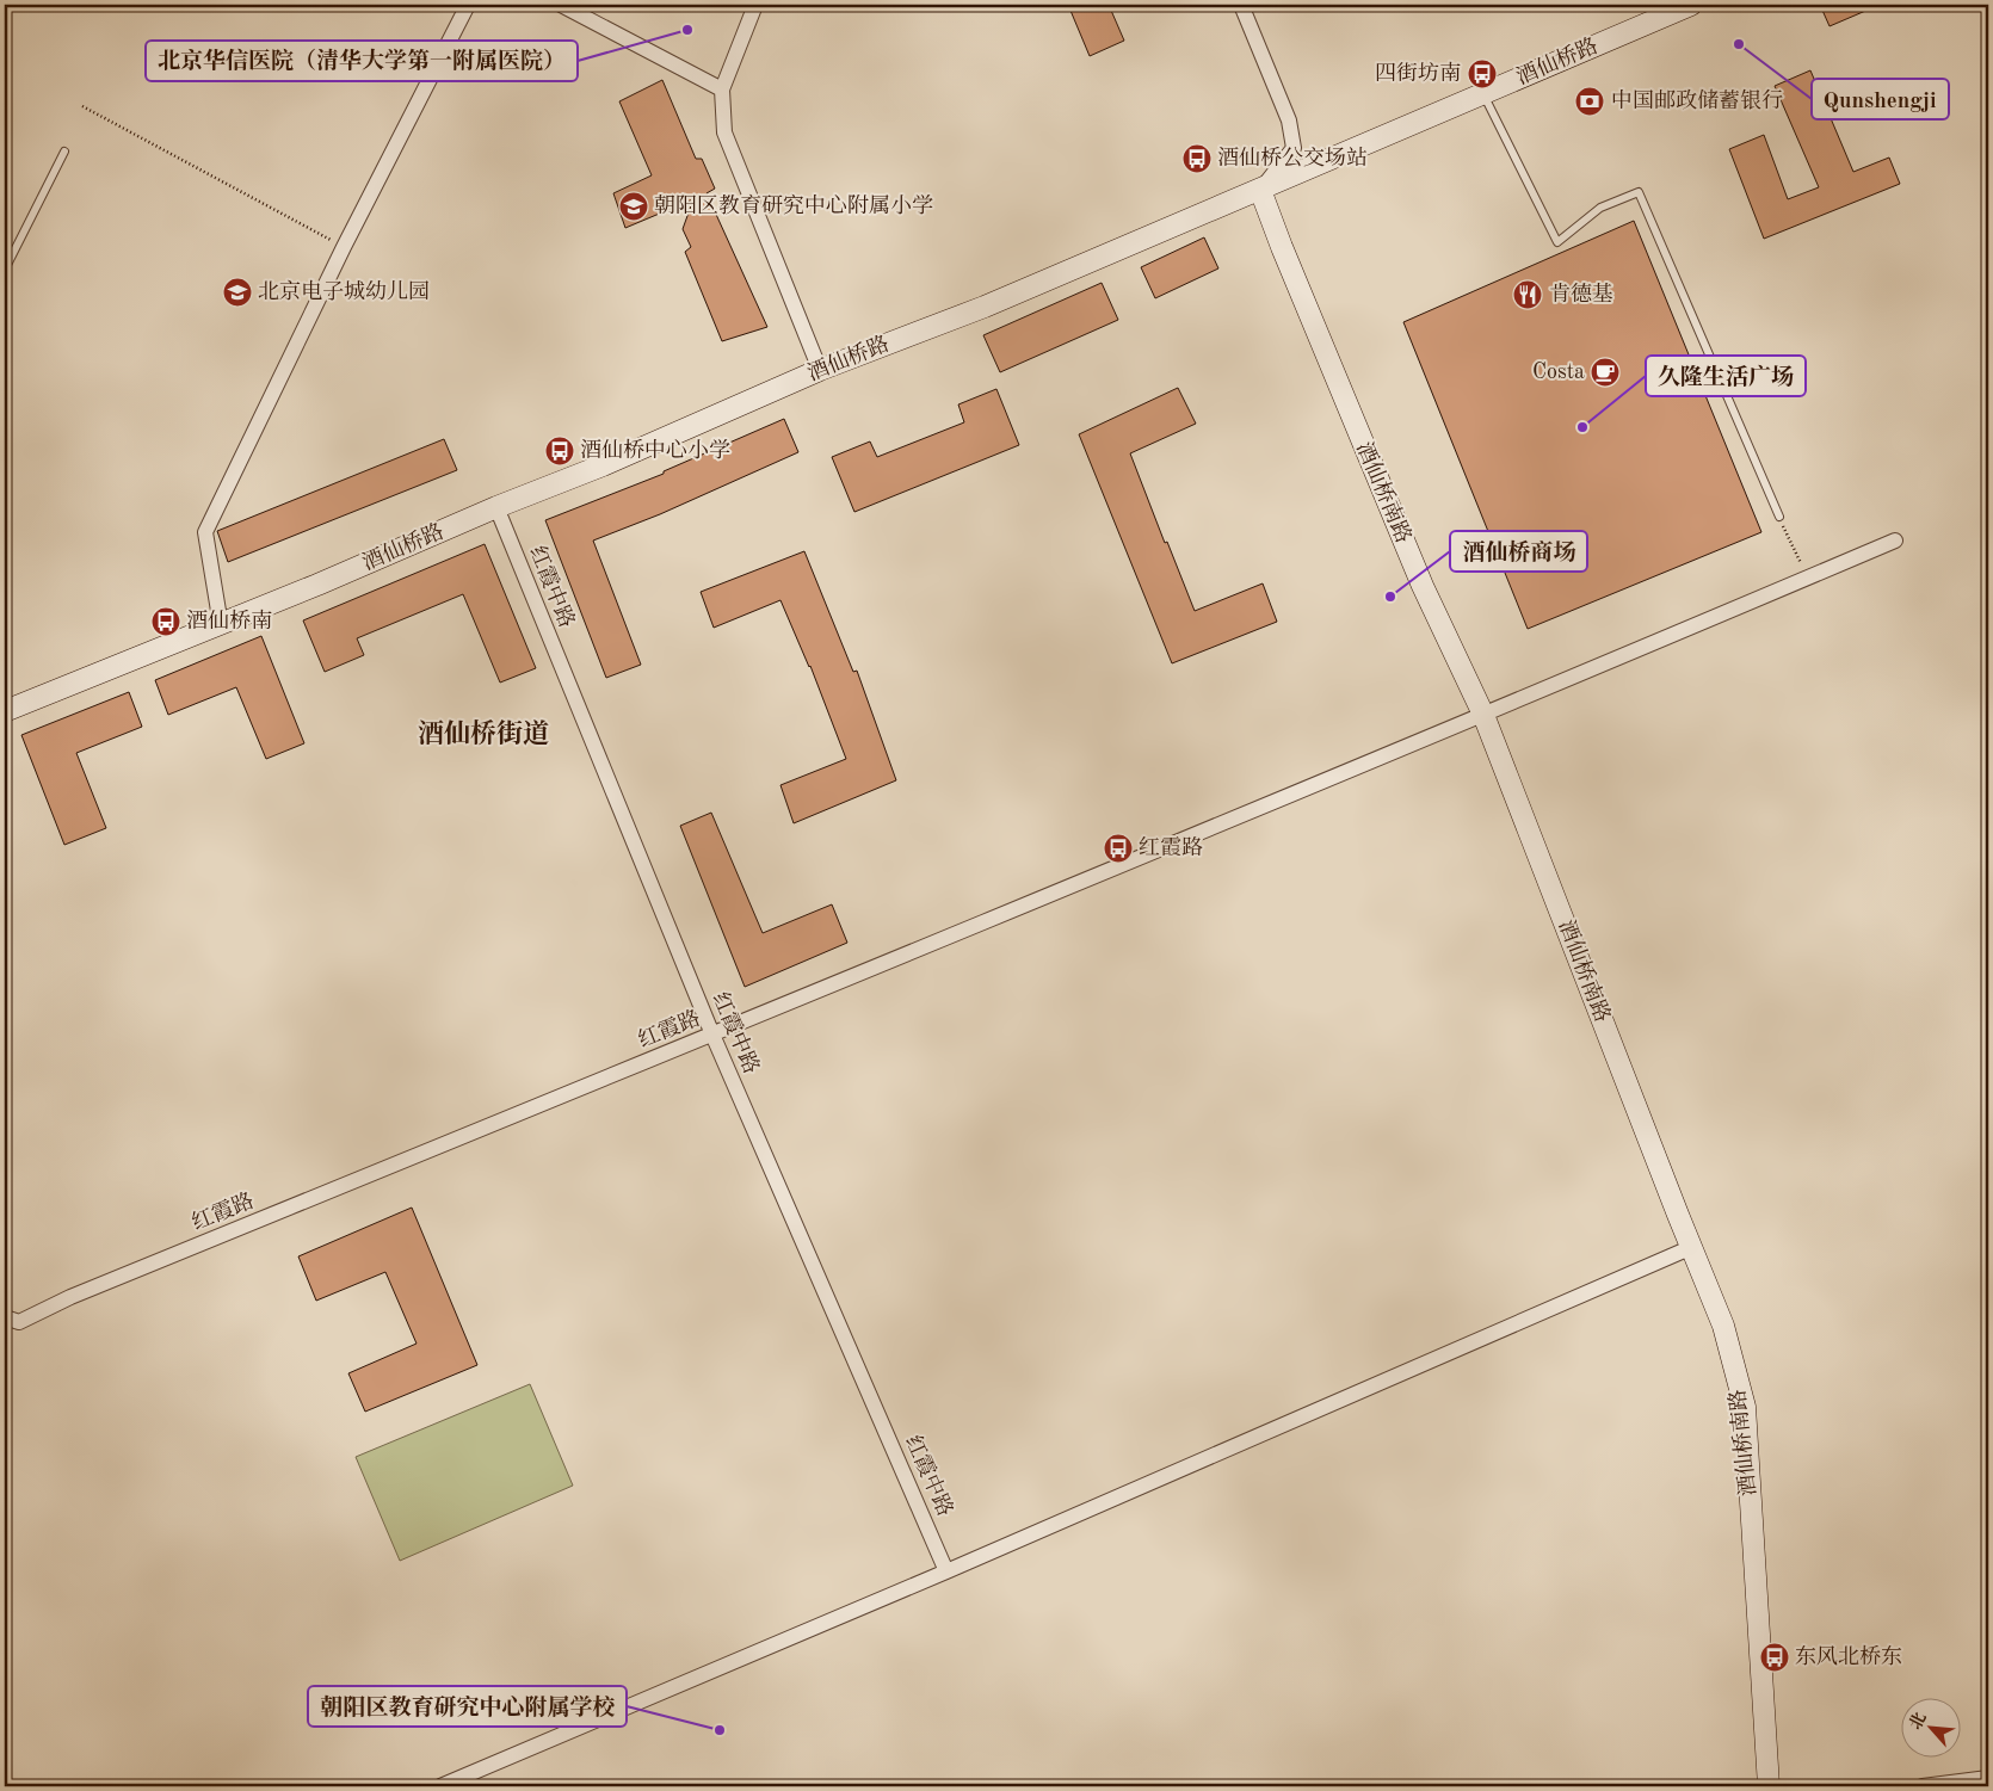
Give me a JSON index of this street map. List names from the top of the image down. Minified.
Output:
{"streets":{"street":["酒仙桥路","酒仙桥南路","红霞中路","红霞路"]},"crossings":[["酒仙桥路","酒仙桥南路"],["酒仙桥路","红霞中路"],["酒仙桥南路","红霞路"],["红霞中路","红霞路"]],"districts":["酒仙桥街道"],"places":{"other":["北京华信医院（清华大学第一附属医院）","Qunshengji","久隆生活广场","酒仙桥商场","朝阳区教育研究中心附属学校"],"bus stop":["四街坊南","酒仙桥公交场站","酒仙桥中心小学","酒仙桥南","红霞路","东风北桥东"],"bank":["中国邮政储蓄银行"],"school or university":["朝阳区教育研究中心附属小学","北京电子城幼儿园"],"restaurant":["肯德基"],"cafe":["Costa"]},"north":"top left"}
